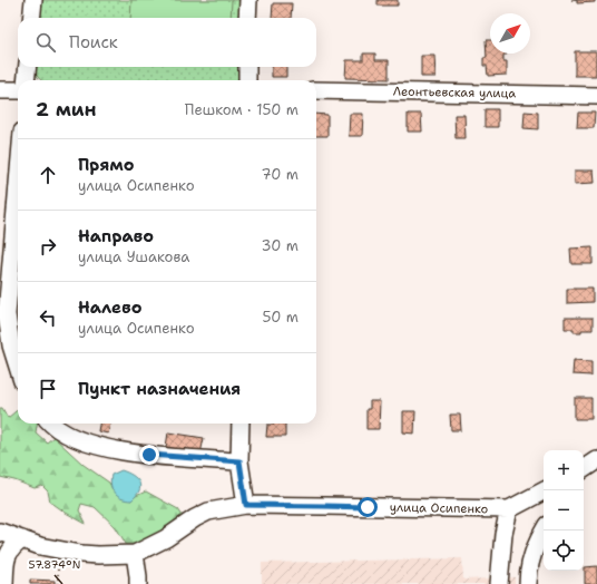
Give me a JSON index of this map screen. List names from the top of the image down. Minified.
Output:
{"streets":{"street":["Леонтьевская улица","улица Осипенко"]},"north":"top right","page":{"search":"Поиск","heading":["2 мин","Пешком · 150 m"],"list":[["Прямо","улица Осипенко","70 m"],["Направо","улица Ушакова","30 m"],["Налево","улица Осипенко","50 m"],"Пункт назначения"],"map_buttons":["+","−"]},"coordinates":["57.874°N"]}
